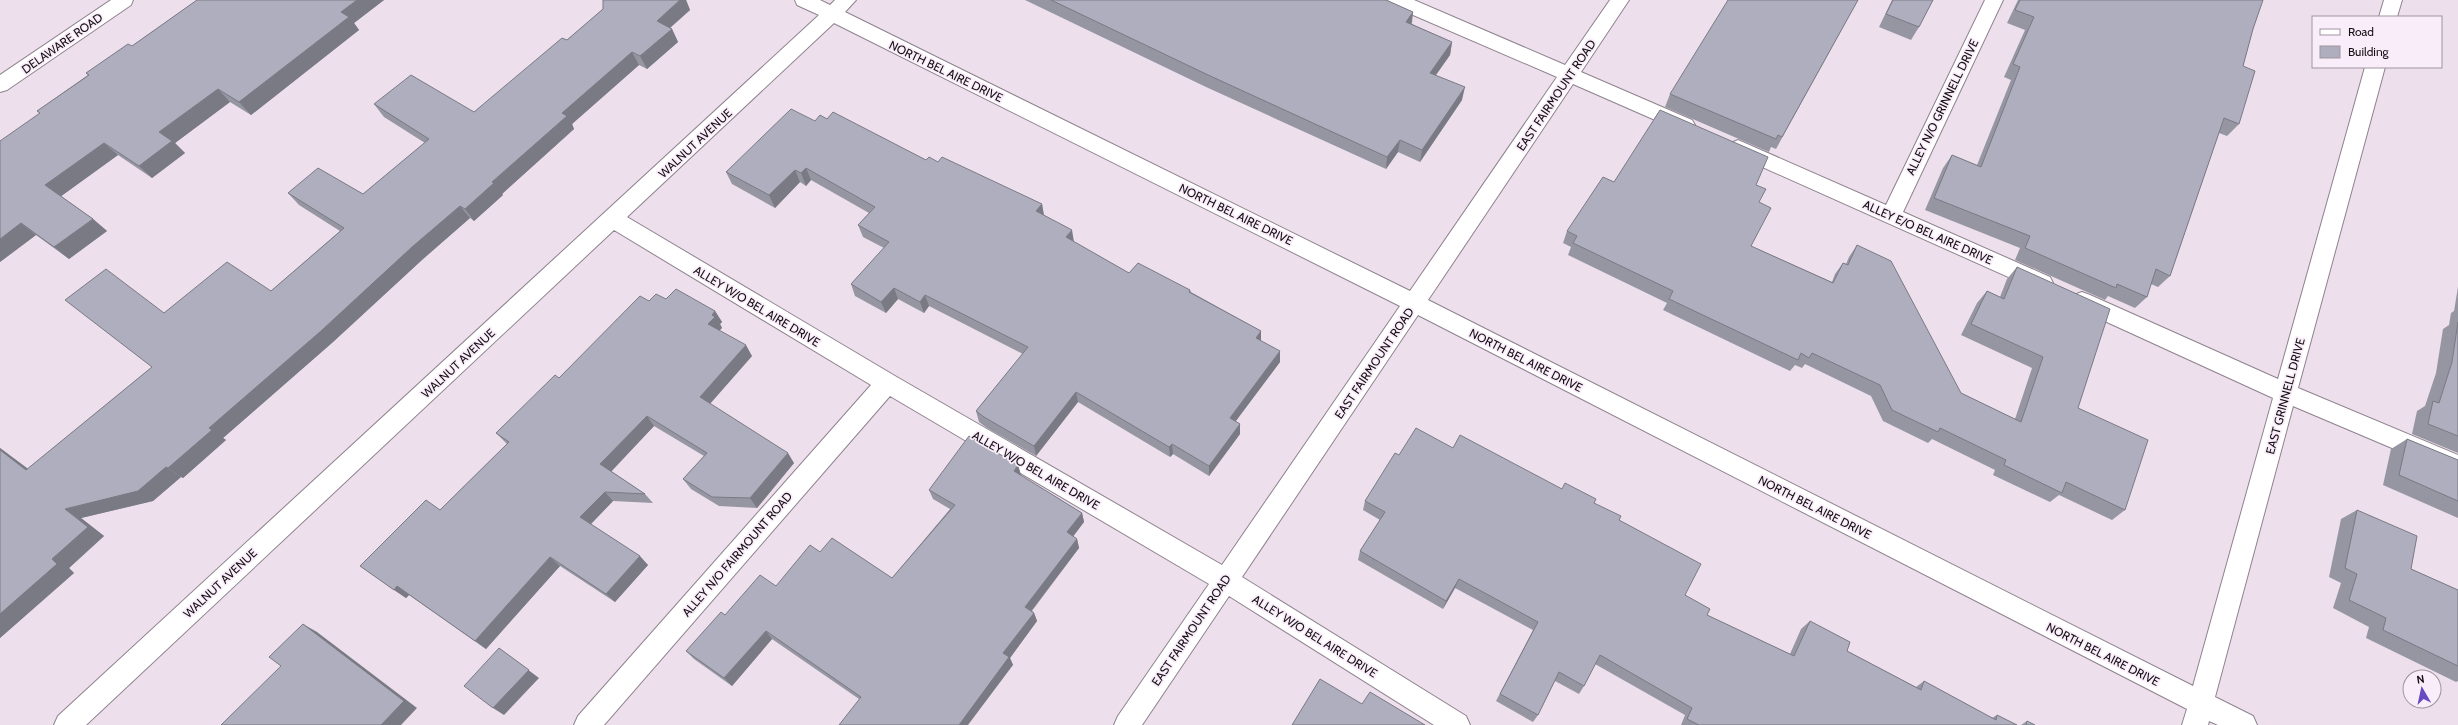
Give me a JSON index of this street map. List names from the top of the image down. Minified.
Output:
{"streets":{"street":["DELAWARE ROAD","NORTH BEL AIRE DRIVE","EAST FAIRMOUNT ROAD","ALLEY N/O GRINNELL DRIVE","WALNUT AVENUE","ALLEY E/O BEL AIRE DRIVE","ALLEY W/O BEL AIRE DRIVE","EAST GRINNELL DRIVE","ALLEY N/O FAIRMOUNT ROAD"]},"crossings":[["NORTH BEL AIRE DRIVE","EAST FAIRMOUNT ROAD"],["NORTH BEL AIRE DRIVE","WALNUT AVENUE"],["NORTH BEL AIRE DRIVE","EAST GRINNELL DRIVE"],["EAST FAIRMOUNT ROAD","ALLEY W/O BEL AIRE DRIVE"],["ALLEY N/O GRINNELL DRIVE","ALLEY E/O BEL AIRE DRIVE"],["WALNUT AVENUE","ALLEY W/O BEL AIRE DRIVE"],["ALLEY E/O BEL AIRE DRIVE","EAST GRINNELL DRIVE"],["ALLEY W/O BEL AIRE DRIVE","ALLEY N/O FAIRMOUNT ROAD"]],"legend":["Road","Building"],"north":"top"}
